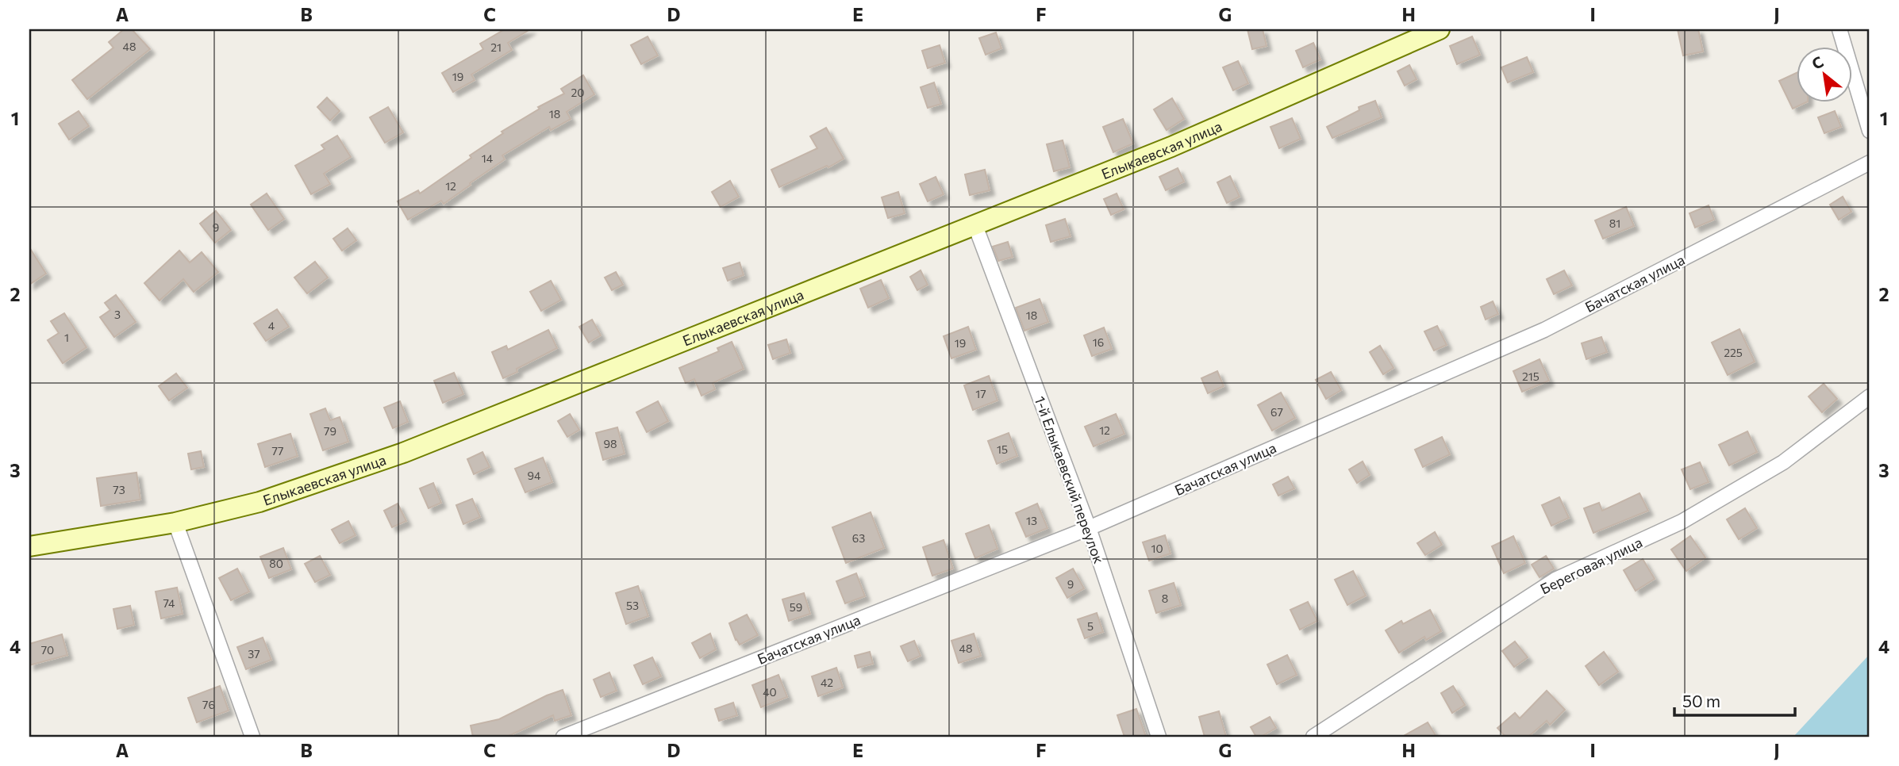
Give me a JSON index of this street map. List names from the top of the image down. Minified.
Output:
{"streets":{"street":["Елыкаевская улица","Бачатская улица","1-й Елыкаевский переулок","Береговая улица"]},"crossings":[["Елыкаевская улица","1-й Елыкаевский переулок"],["Бачатская улица","1-й Елыкаевский переулок"]],"house_numbers":["48","21","19","20","18","14","12","81","9","3","18","4","1","16","19","225","215","17","67","12","79","98","15","77","94","73","13","63","10","80","9","8","74","53","59","5","48","70","37","42","40","76"],"scale_bar":"50 m","north":"top left","grid":{"columns":["A","B","C","D","E","F","G","H","I","J"],"rows":["1","2","3","4"]}}
